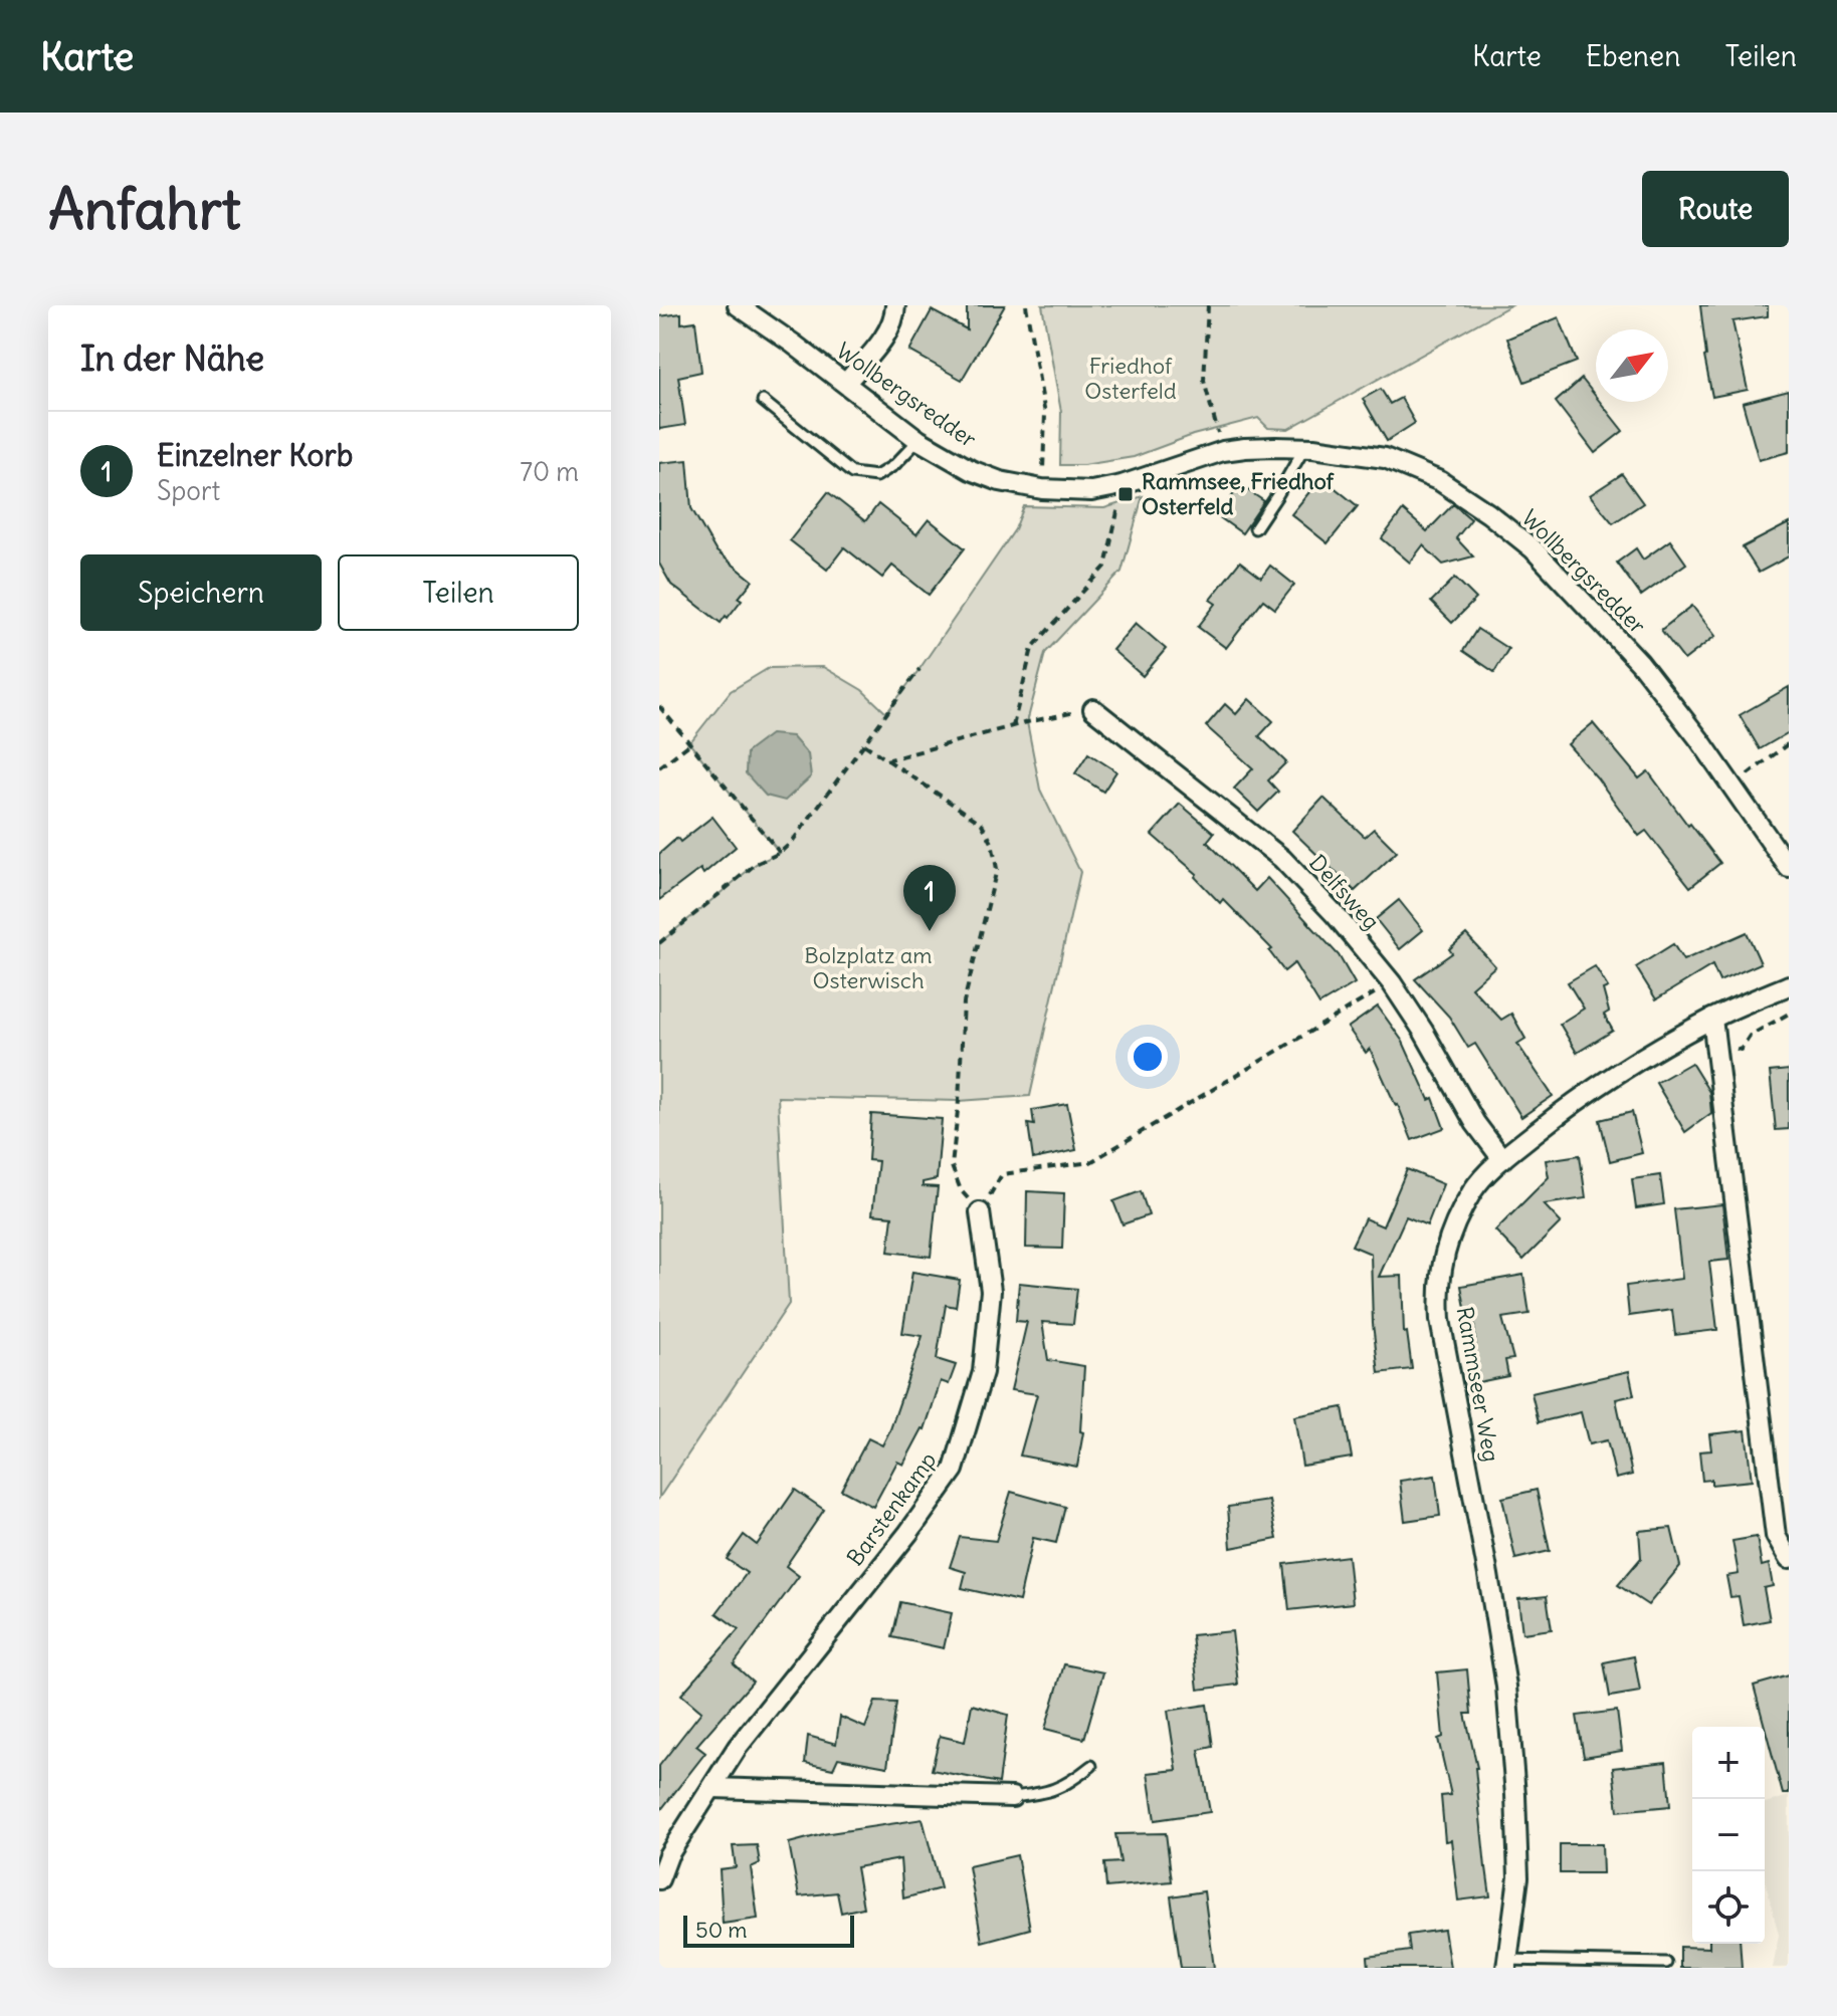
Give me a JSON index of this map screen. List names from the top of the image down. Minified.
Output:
{"streets":{"street":["Wollbergsredder","Delfsweg","Rammseer Weg","Barstenkamp"]},"crossings":[["Delfsweg","Rammseer Weg"]],"parks":["Friedhof Osterfeld","Bolzplatz am Osterwisch"],"places":{"transit":["Rammsee, Friedhof Osterfeld"]},"scale_bar":"50 m","north":"top right","page":{"header":"Karte","nav":["Karte","Ebenen","Teilen"],"buttons":["Route",["Speichern","Teilen"]],"title":"Anfahrt","heading":"In der Nähe","list":[{"mark":"1","name":"Einzelner Korb","note":"Sport","value":"70 m"}],"pins":"1","map_buttons":["+","−"],"scale":"50 m"}}
